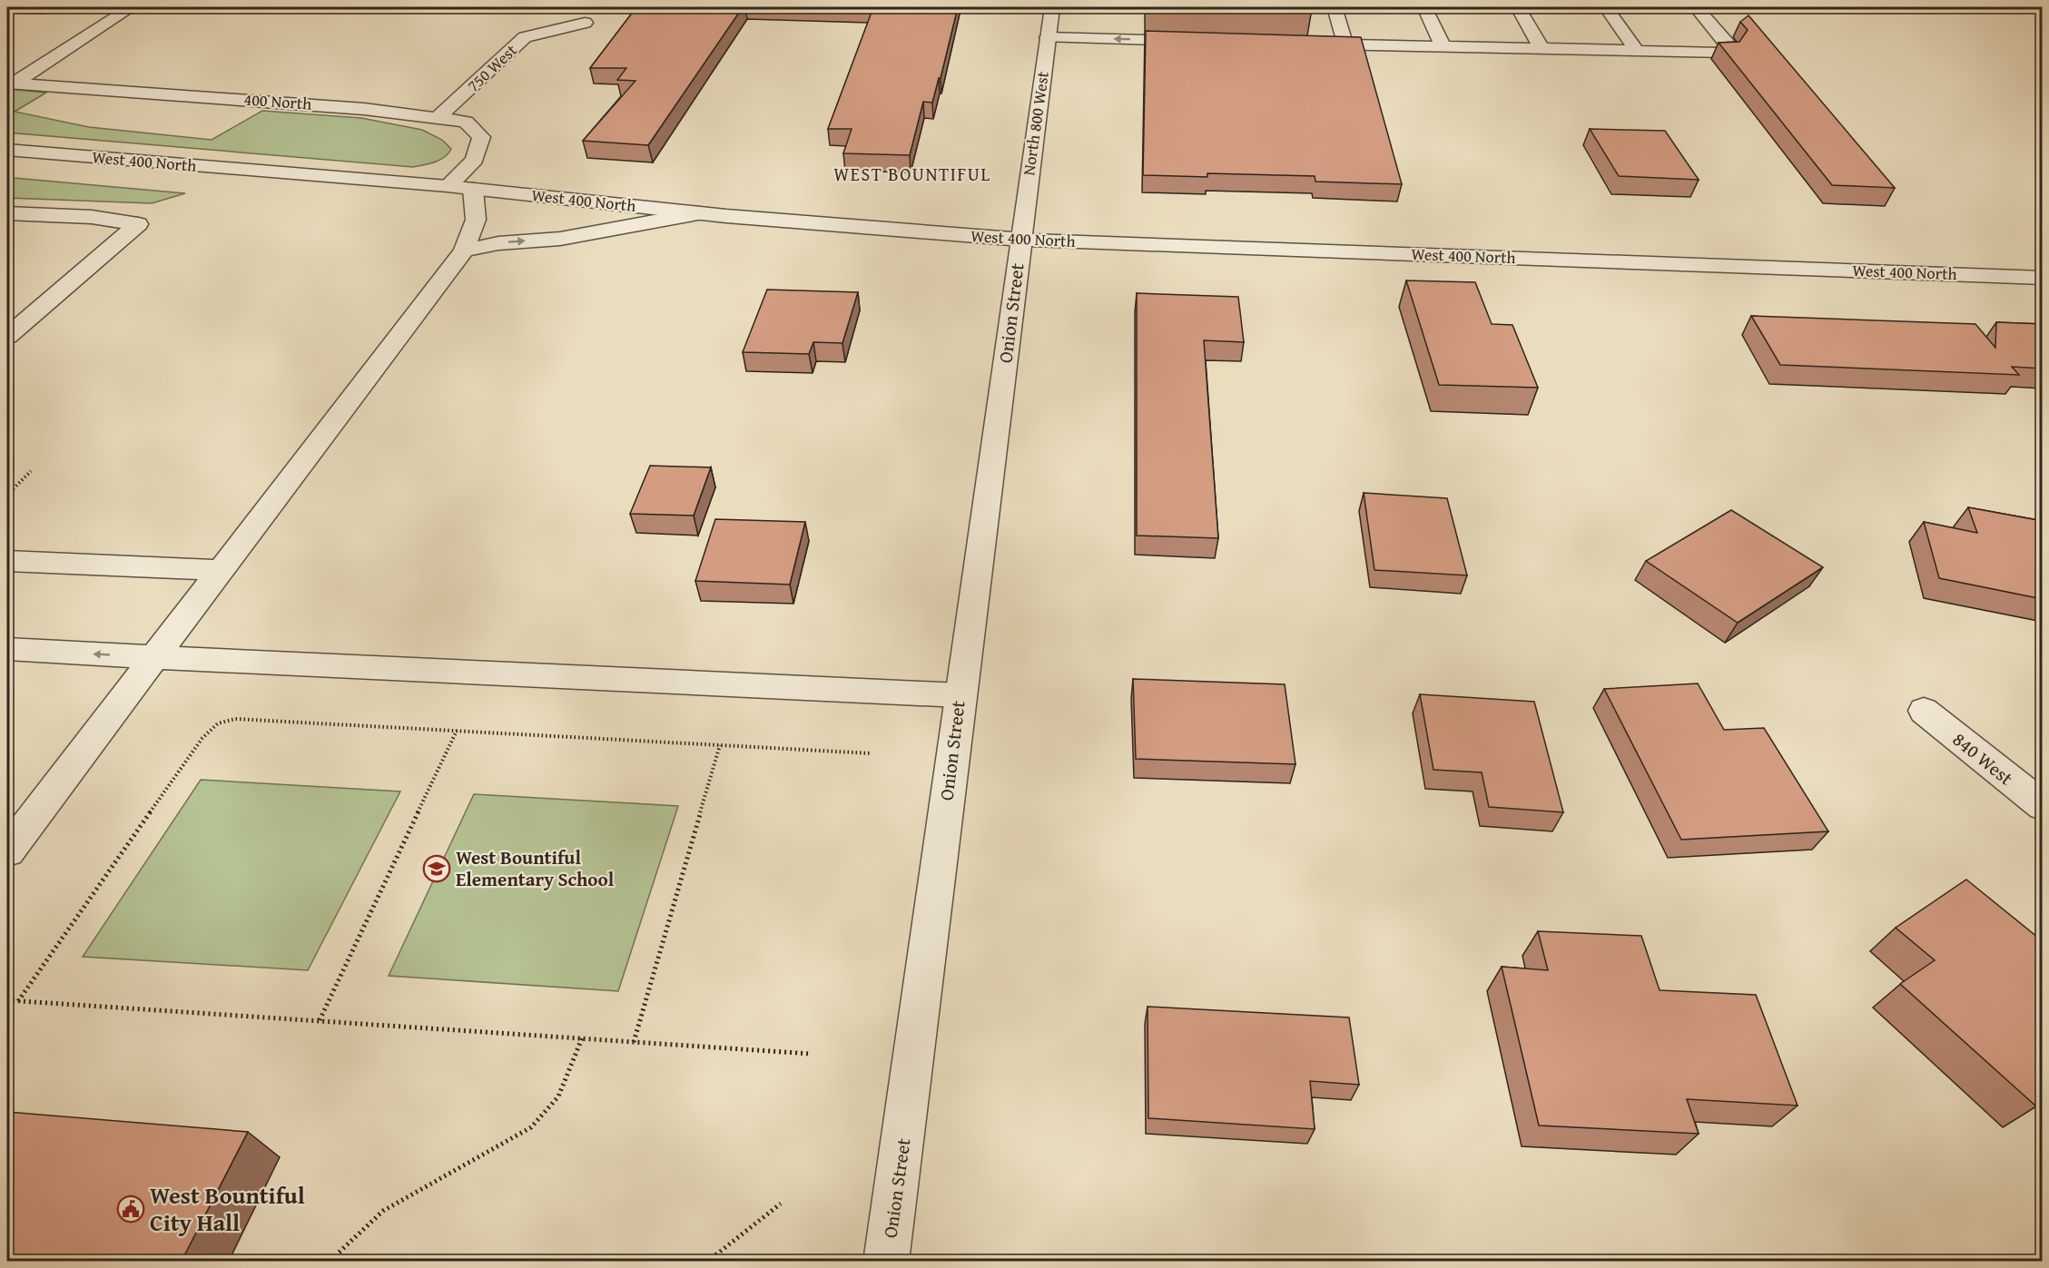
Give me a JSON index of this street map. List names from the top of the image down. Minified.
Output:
{"streets":{"street":["750 West","400 North","North 800 West","West 400 North","Onion Street","840 West"]},"crossings":[["750 West","400 North"],["400 North","West 400 North"],["North 800 West","West 400 North"],["North 800 West","Onion Street"],["West 400 North","Onion Street"]],"districts":["WEST BOUNTIFUL"],"places":{"school or university":["West Bountiful Elementary School"],"public building":["West Bountiful City Hall"]}}
